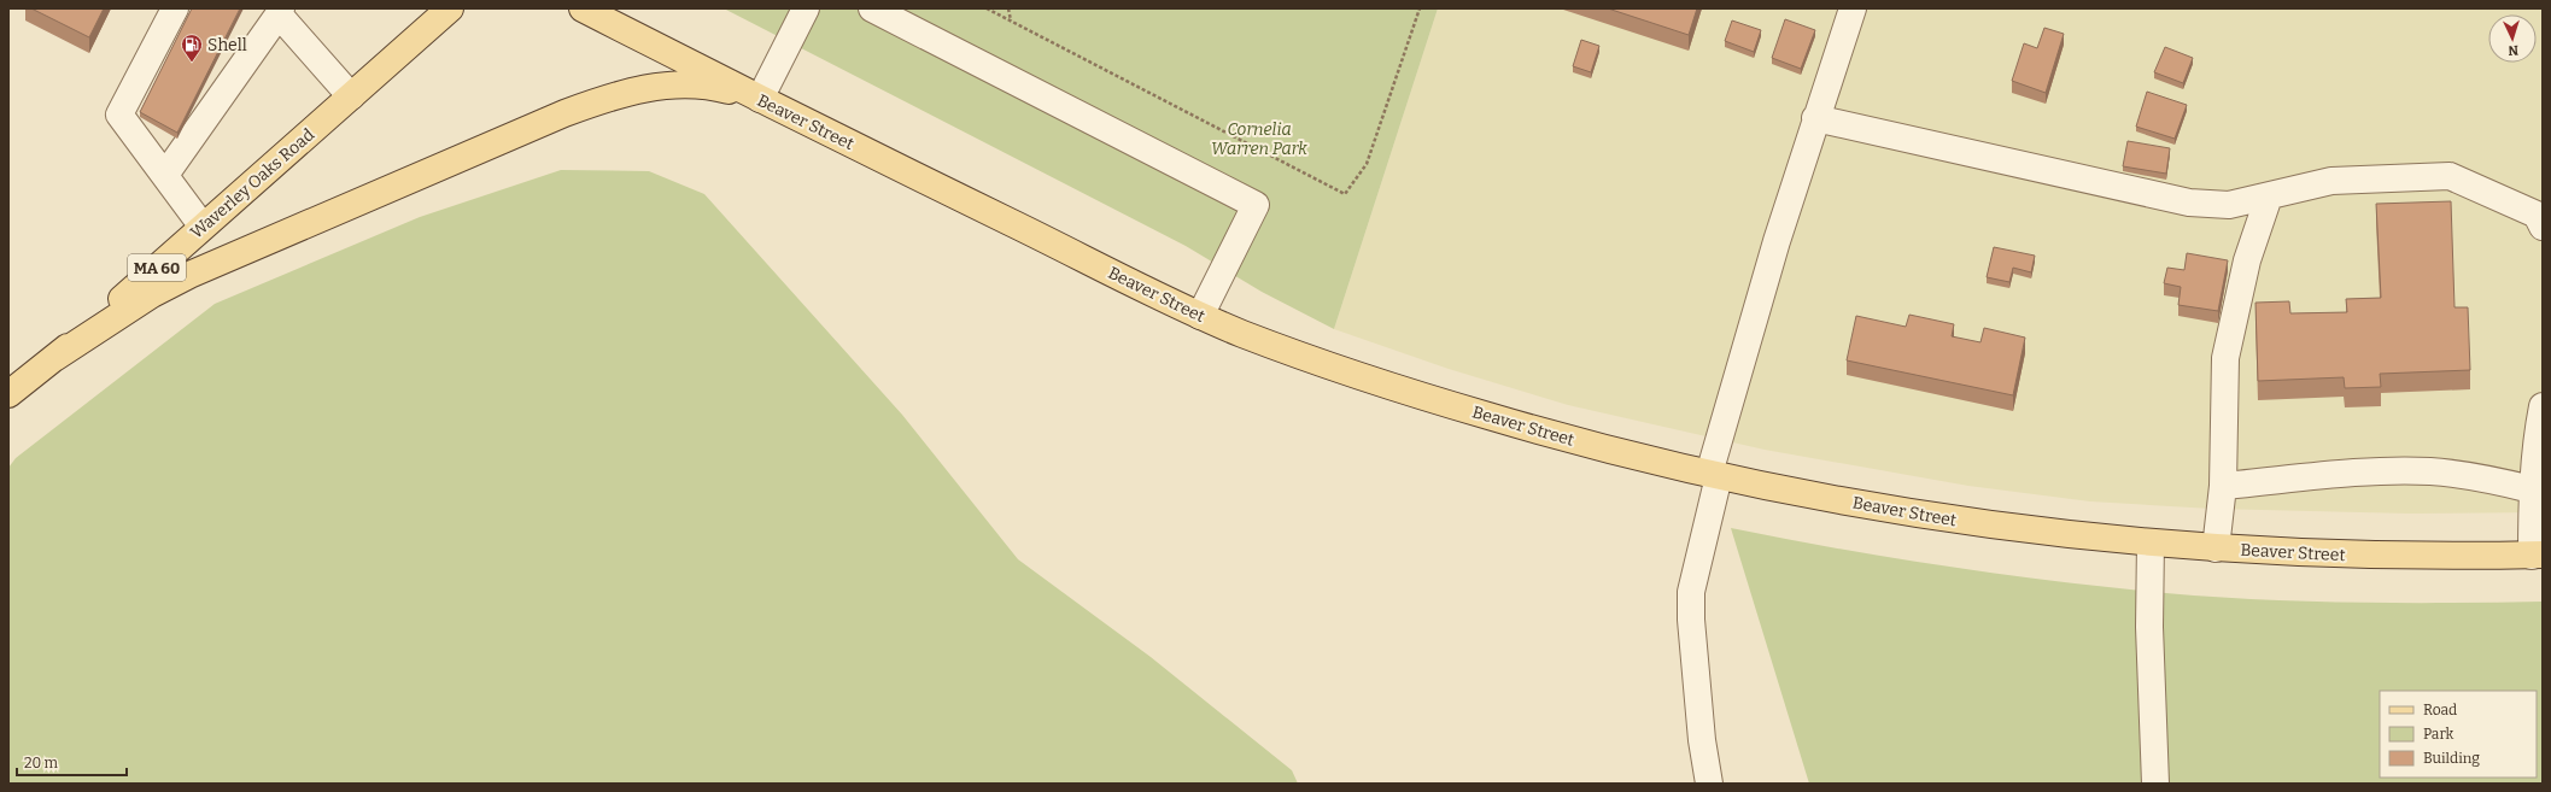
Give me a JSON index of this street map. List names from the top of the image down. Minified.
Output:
{"streets":{"main road":["Beaver Street","Waverley Oaks Road","MA 60"]},"parks":["Cornelia Warren Park"],"places":{"fuel station":["Shell"]},"legend":["Road","Park","Building"],"scale_bar":"20 m","north":"bottom"}
